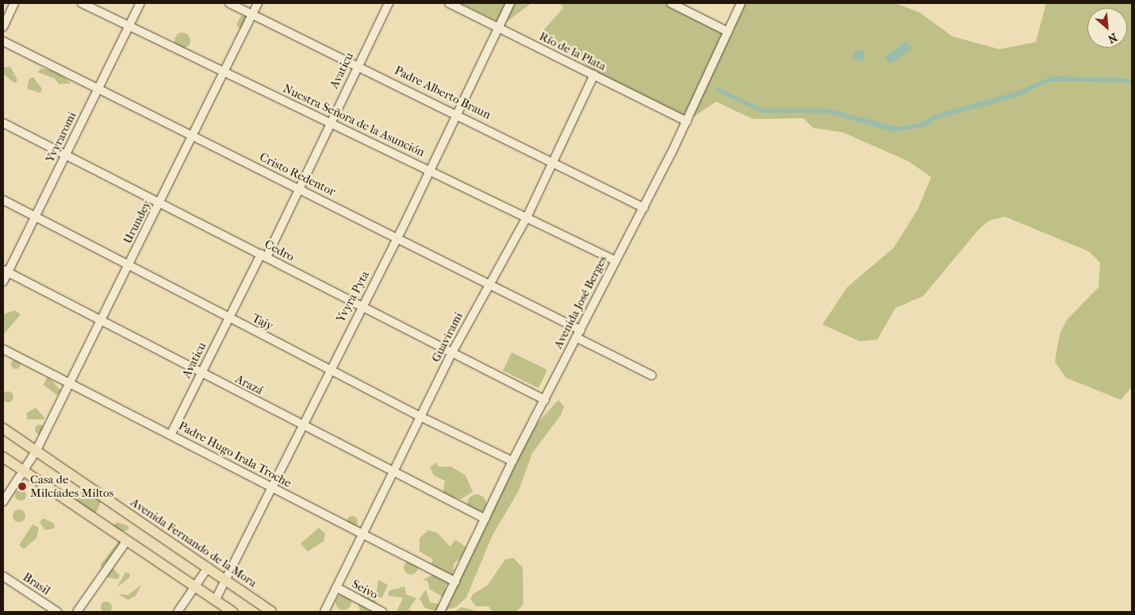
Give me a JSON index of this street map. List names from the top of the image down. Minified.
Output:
{"streets":{"main road":["Avenida Fernando de la Mora"],"street":["Río de la Plata","Avaticu","Padre Alberto Braun","Nuestra Señora de la Asunción","Yvyraromi","Cristo Redentor","Urundey","Cedro","Yvyra Pyta","Avenida José Berges","Tajy","Guavirami","Arazá","Padre Hugo Irala Troche","Brasil","Seivo"]},"crossings":[["Río de la Plata","Yvyra Pyta"],["Río de la Plata","Avenida José Berges"],["Río de la Plata","Guavirami"],["Avaticu","Padre Alberto Braun"],["Avaticu","Nuestra Señora de la Asunción"],["Avaticu","Cristo Redentor"],["Avaticu","Cedro"],["Avaticu","Tajy"],["Avaticu","Arazá"],["Avaticu","Padre Hugo Irala Troche"],["Padre Alberto Braun","Urundey"],["Padre Alberto Braun","Yvyra Pyta"],["Padre Alberto Braun","Avenida José Berges"],["Padre Alberto Braun","Guavirami"],["Nuestra Señora de la Asunción","Yvyraromi"],["Nuestra Señora de la Asunción","Urundey"],["Nuestra Señora de la Asunción","Yvyra Pyta"],["Nuestra Señora de la Asunción","Avenida José Berges"],["Nuestra Señora de la Asunción","Guavirami"],["Yvyraromi","Cristo Redentor"],["Yvyraromi","Cedro"],["Yvyraromi","Tajy"],["Yvyraromi","Arazá"],["Cristo Redentor","Urundey"],["Cristo Redentor","Yvyra Pyta"],["Cristo Redentor","Avenida José Berges"],["Cristo Redentor","Guavirami"],["Urundey","Cedro"],["Urundey","Tajy"],["Urundey","Arazá"],["Urundey","Padre Hugo Irala Troche"],["Urundey","Avenida Fernando de la Mora"],["Cedro","Yvyra Pyta"],["Cedro","Avenida José Berges"],["Cedro","Guavirami"],["Yvyra Pyta","Tajy"],["Yvyra Pyta","Arazá"],["Yvyra Pyta","Padre Hugo Irala Troche"],["Yvyra Pyta","Avenida Fernando de la Mora"],["Avenida José Berges","Tajy"],["Avenida José Berges","Arazá"],["Avenida José Berges","Padre Hugo Irala Troche"],["Tajy","Guavirami"],["Guavirami","Arazá"],["Guavirami","Padre Hugo Irala Troche"],["Guavirami","Seivo"]],"places":["Casa de Milcíades Miltos"],"north":"bottom right"}
